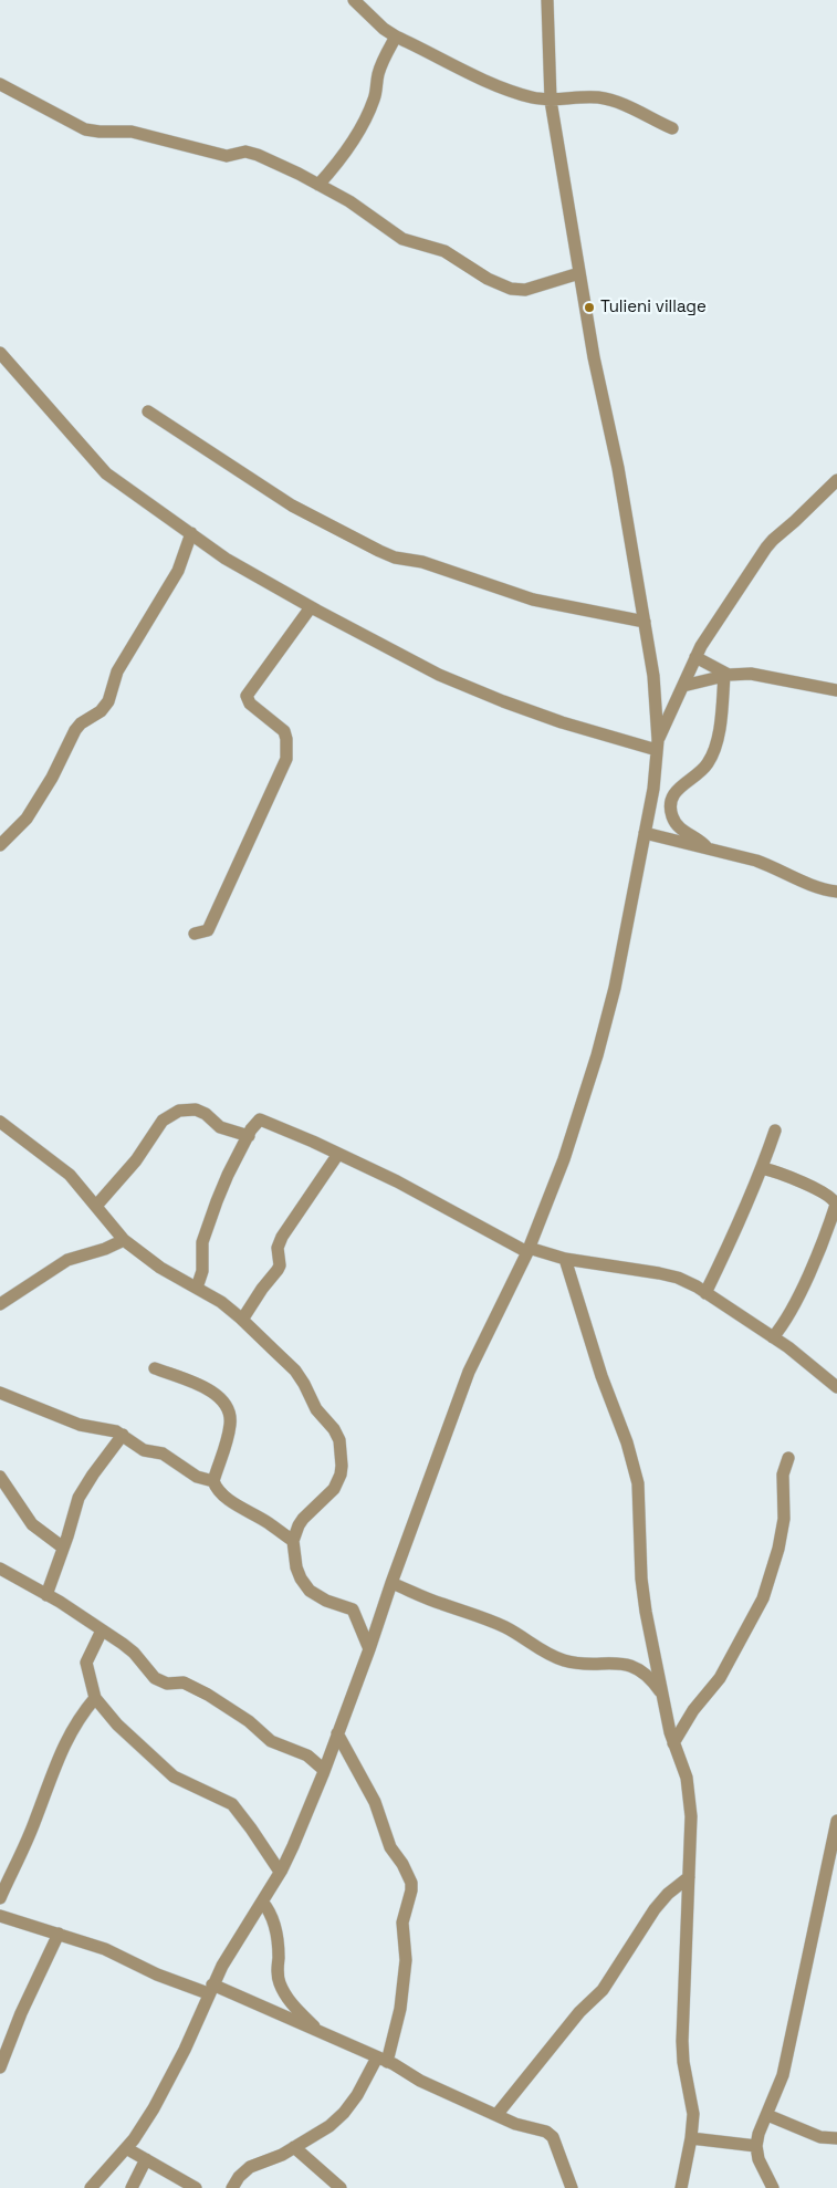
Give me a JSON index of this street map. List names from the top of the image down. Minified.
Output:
{"places":["Tulieni village"]}
